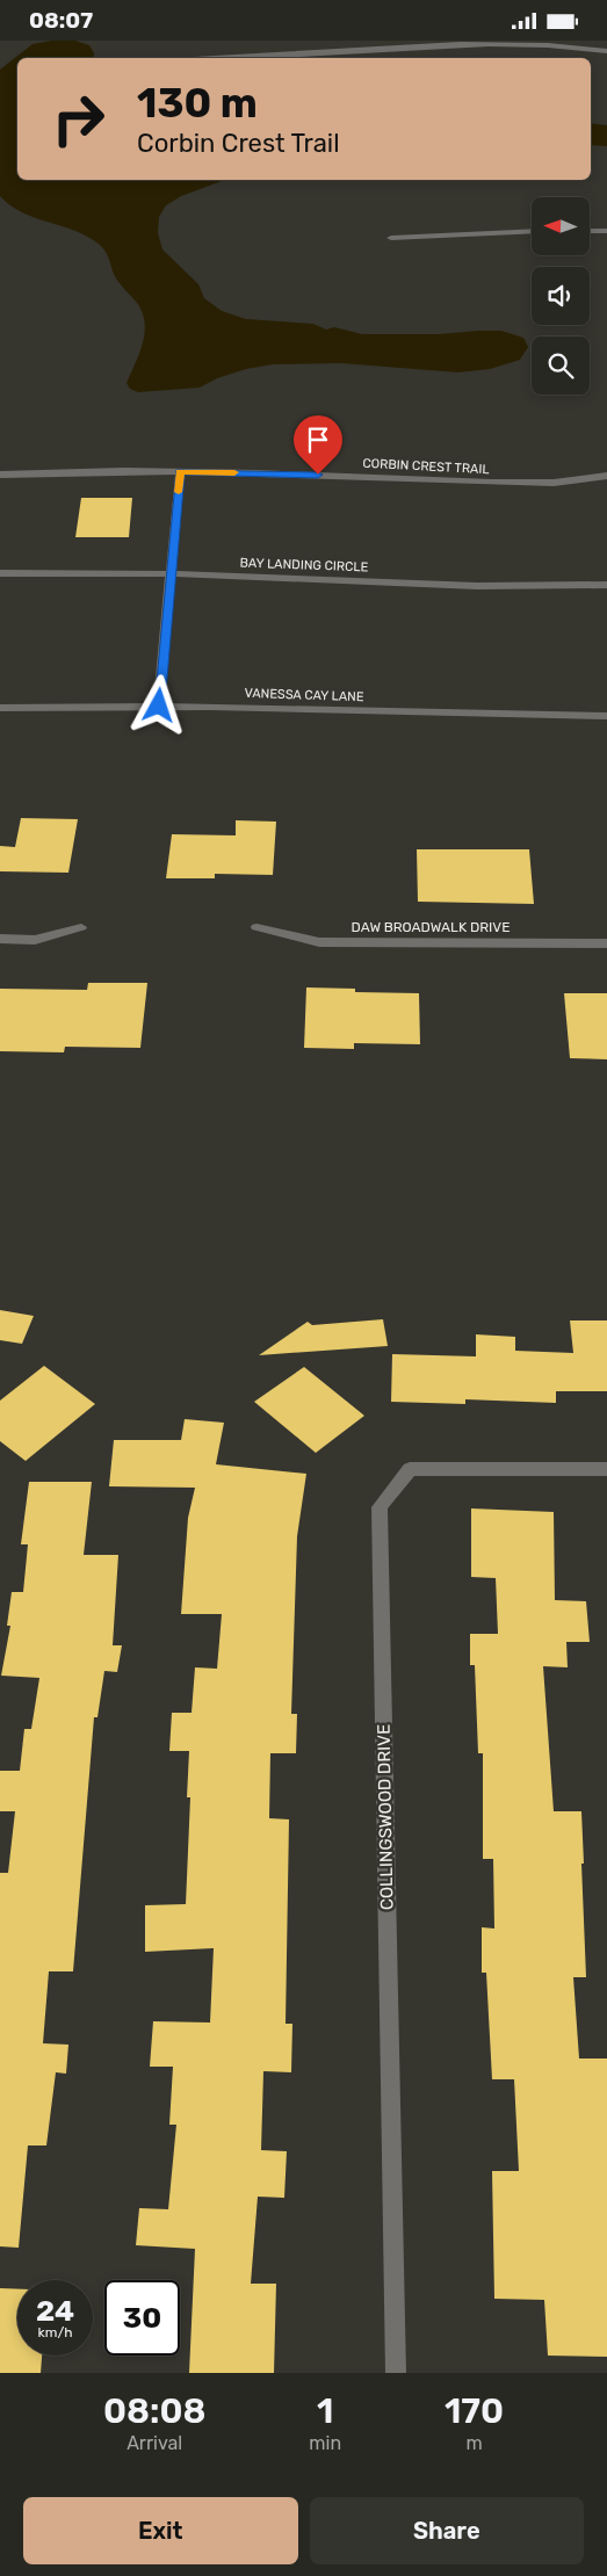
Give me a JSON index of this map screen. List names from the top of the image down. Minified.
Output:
{"streets":{"street":["CORBIN CREST TRAIL","BAY LANDING CIRCLE","VANESSA CAY LANE","DAW BROADWALK DRIVE","COLLINGSWOOD DRIVE"]},"north":"left","page":{"status":"08:07","turn":["130 m","Corbin Crest Trail"],"speed":"24 km/h","limit":"30","eta":["08:08","Arrival","1","min","170","m"],"buttons":["Exit","Share"]}}
